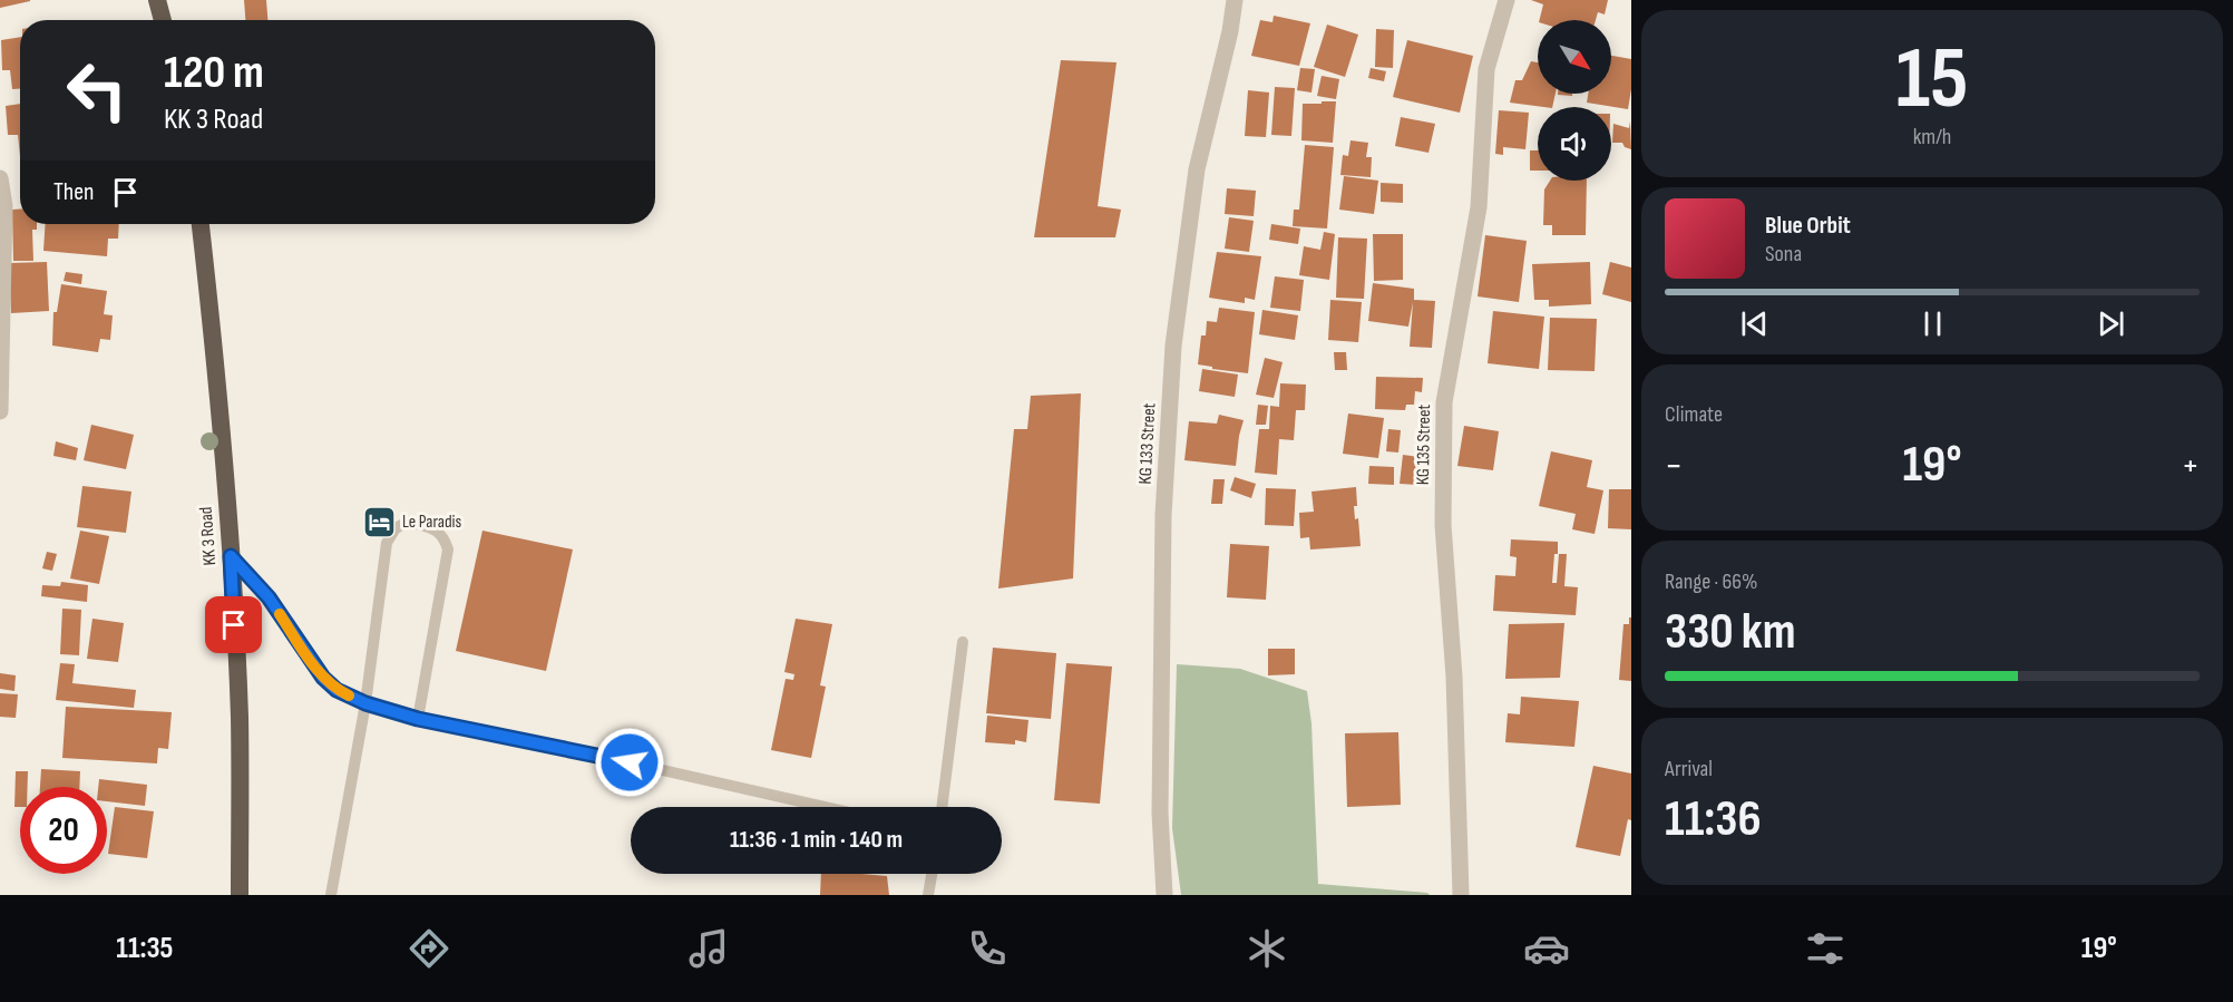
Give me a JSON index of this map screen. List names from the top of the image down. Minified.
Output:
{"streets":{"highway":["KK 3 Road"],"street":["KG 133 Street","KG 135 Street"]},"places":{"hotel":["Le Paradis"]},"north":"bottom right","page":{"tile":[["15","km/h"],"Climate",["Range · 66%","330 km"],["Arrival","11:36"]],"turn":["120 m","KK 3 Road"],"then":"Then","song":["Blue Orbit","Sona"],"heat":["−","19°","+"],"limit":"20","trip":"11:36 · 1 min · 140 m","tabs":["11:35","19°"]}}
